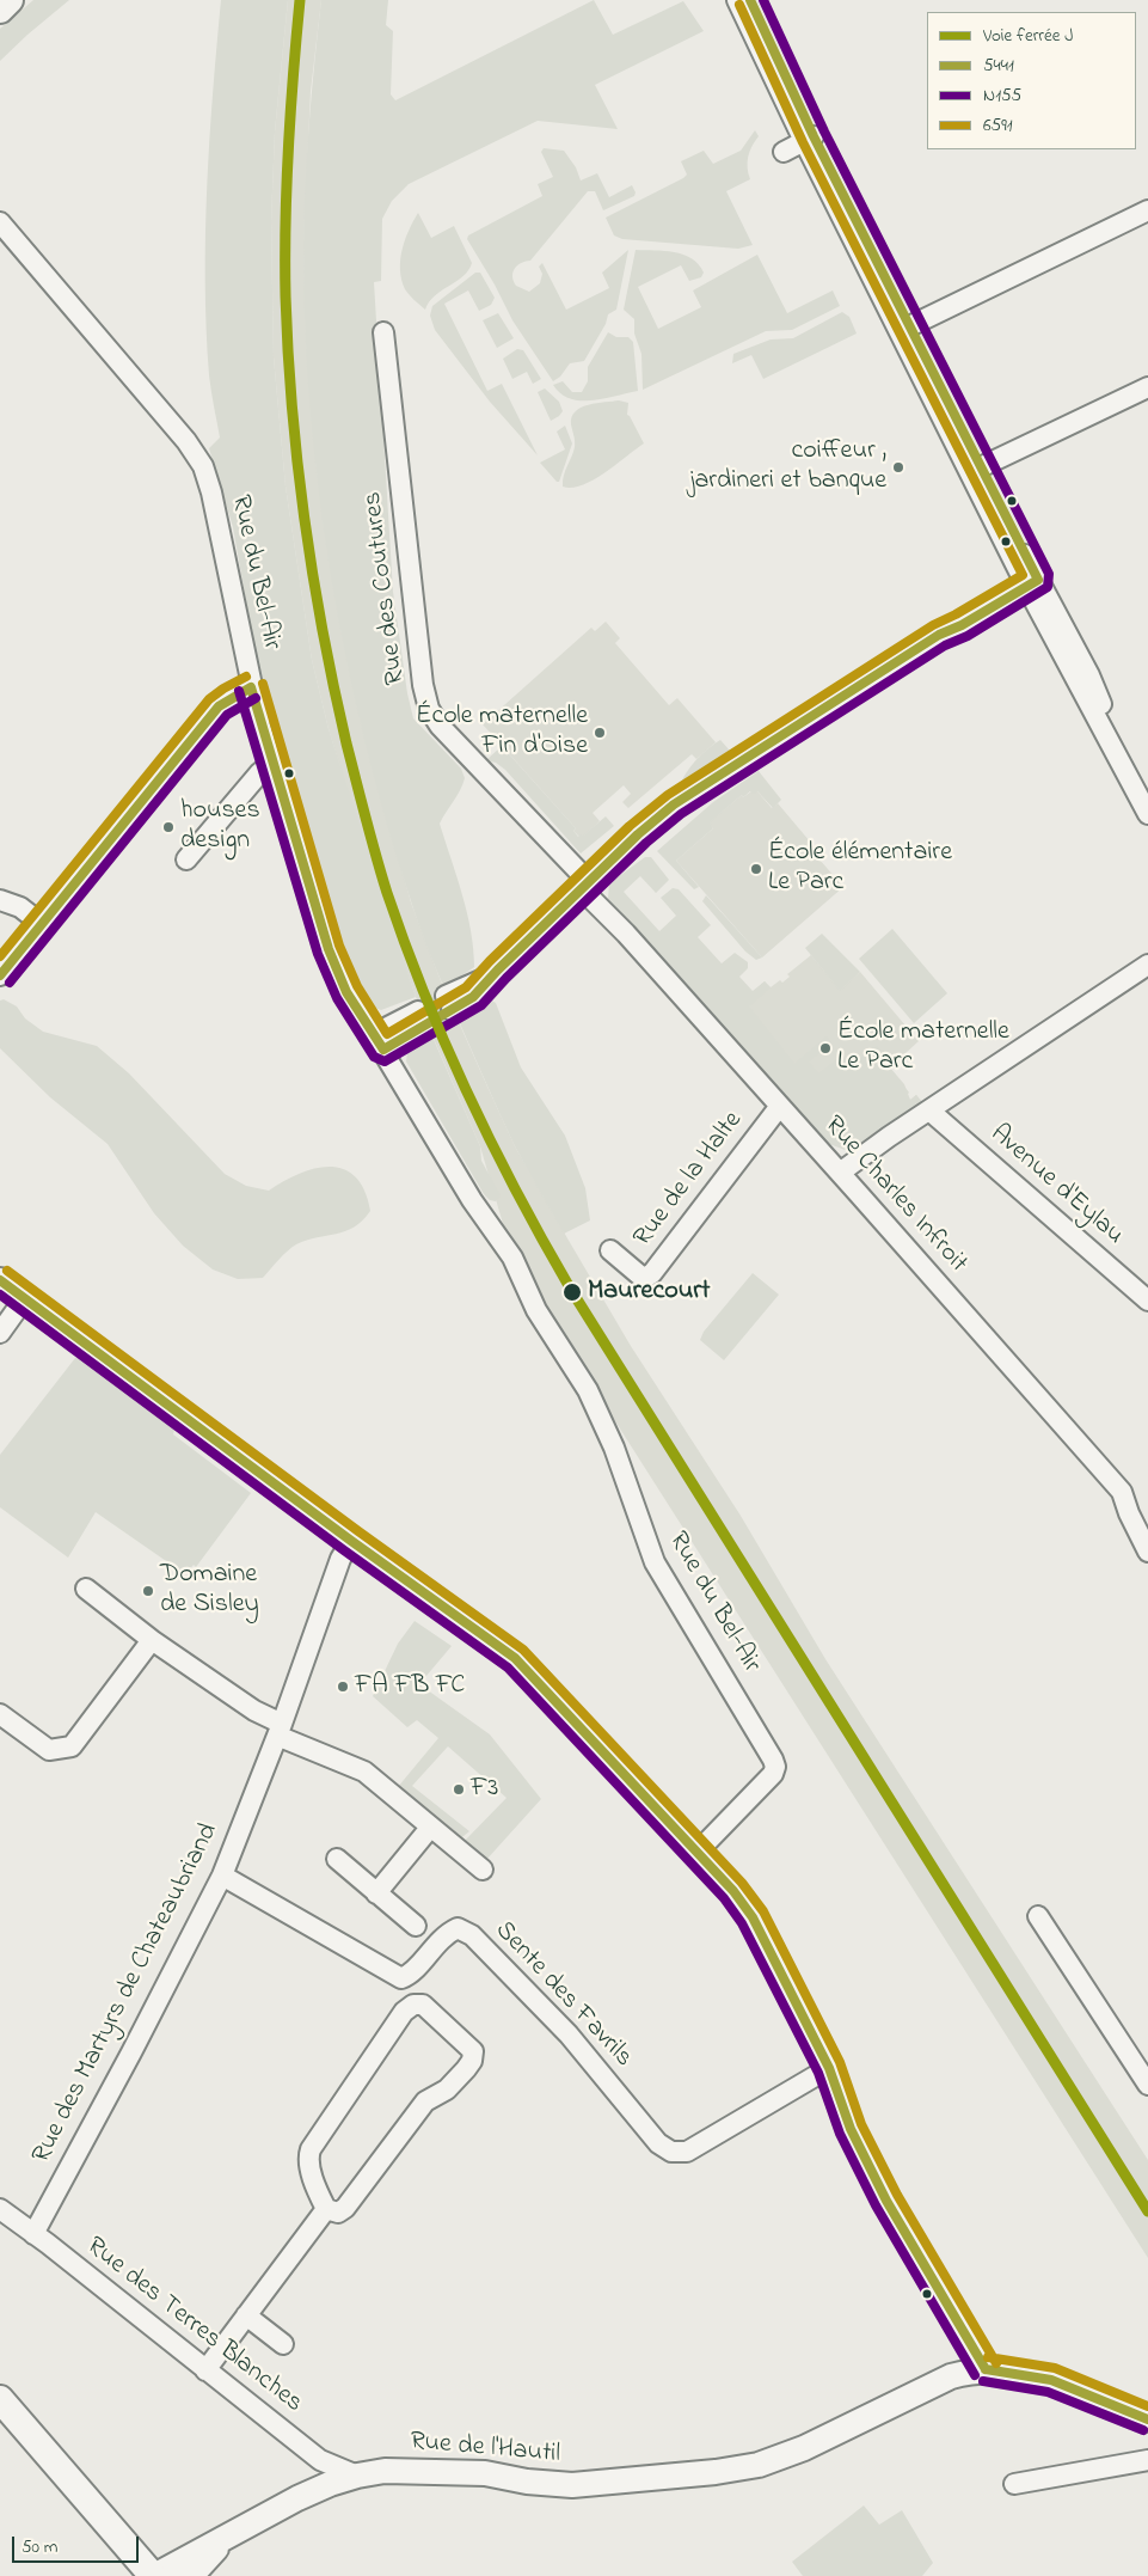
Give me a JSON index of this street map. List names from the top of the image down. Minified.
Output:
{"streets":{"street":["Rue du Bel-Air","Rue des Coutures","Rue de la Halte","Avenue d'Eylau","Rue Charles Infroit","Rue des Martyrs de Chateaubriand","Sente des Favrils","Rue des Terres Blanches","Rue de l'Hautil"]},"crossings":[["Rue des Coutures","Rue Charles Infroit"],["Rue de la Halte","Rue Charles Infroit"],["Rue des Martyrs de Chateaubriand","Sente des Favrils"],["Rue des Martyrs de Chateaubriand","Rue des Terres Blanches"],["Rue des Terres Blanches","Rue de l'Hautil"]],"places":["coiffeur , jardineri et banque","École maternelle Fin d'Oise","houses design","École élémentaire Le Parc","École maternelle Le Parc","Maurecourt","Domaine de Sisley","FA FB FC","F3"],"lines":["rail line J","transit line 5441","transit line N155","transit line 6591"],"legend":["Voie ferrée J","5441","N155","6591"],"scale_bar":"50 m"}
